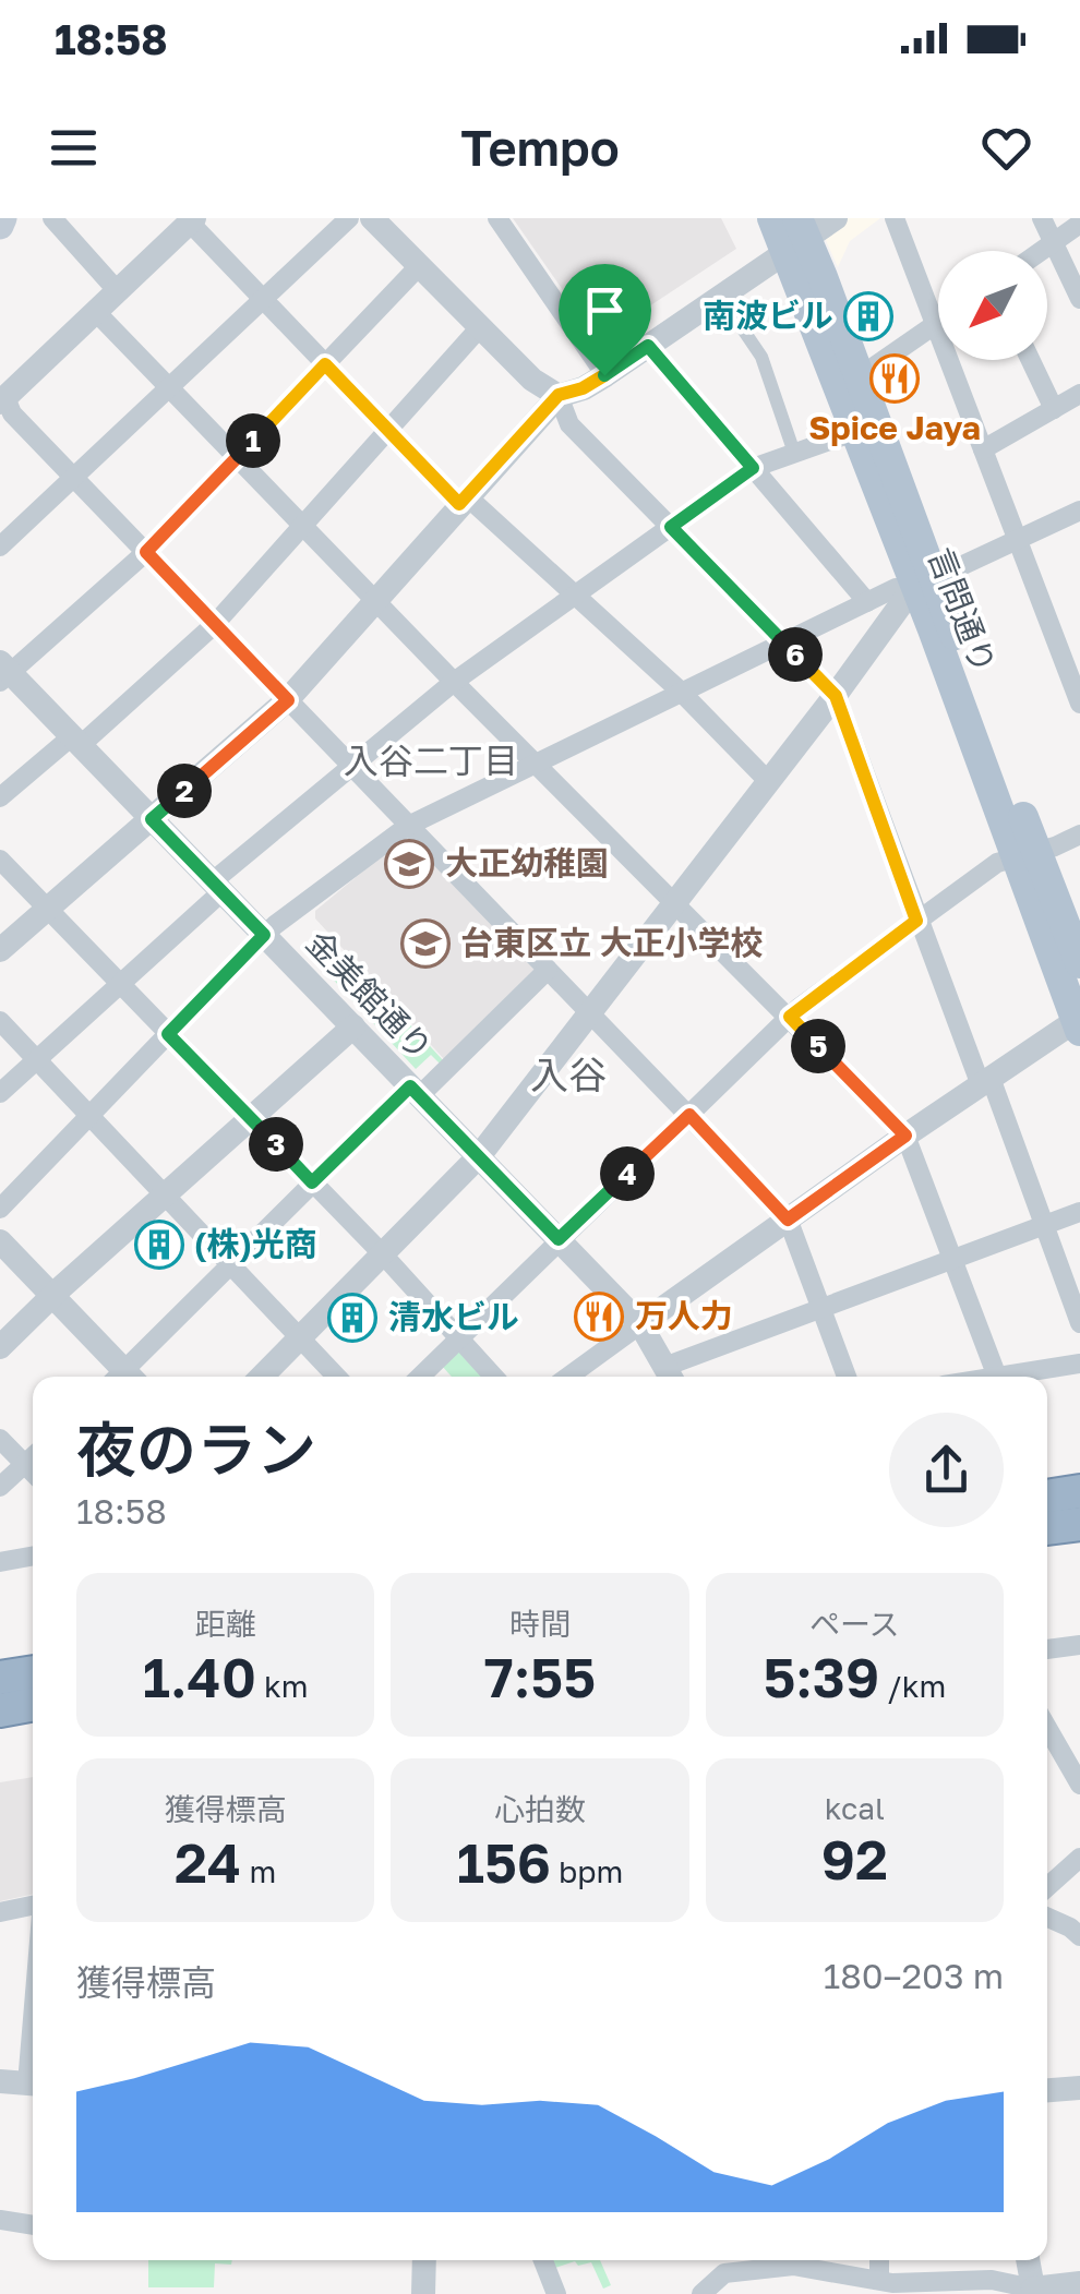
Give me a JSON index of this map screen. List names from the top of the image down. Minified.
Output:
{"streets":{"main road":["言問通り"],"street":["金美館通り"]},"districts":["入谷二丁目","入谷"],"places":{"building":["南波ビル","(株)光商","清水ビル"],"restaurant":["Spice Jaya","万人力"],"school or university":["大正幼稚園","台東区立 大正小学校"]},"north":"bottom left","page":{"status":"18:58","header":"Tempo","pins":["1","6","2","5","3","4"],"heading":["夜のラン","18:58"],"stats":[["距離","1.40 km"],["時間","7:55"],["ペース","5:39 /km"],["獲得標高","24 m"],["心拍数","156 bpm"],["kcal","92"]],"chart":["獲得標高","180–203 m"]}}
